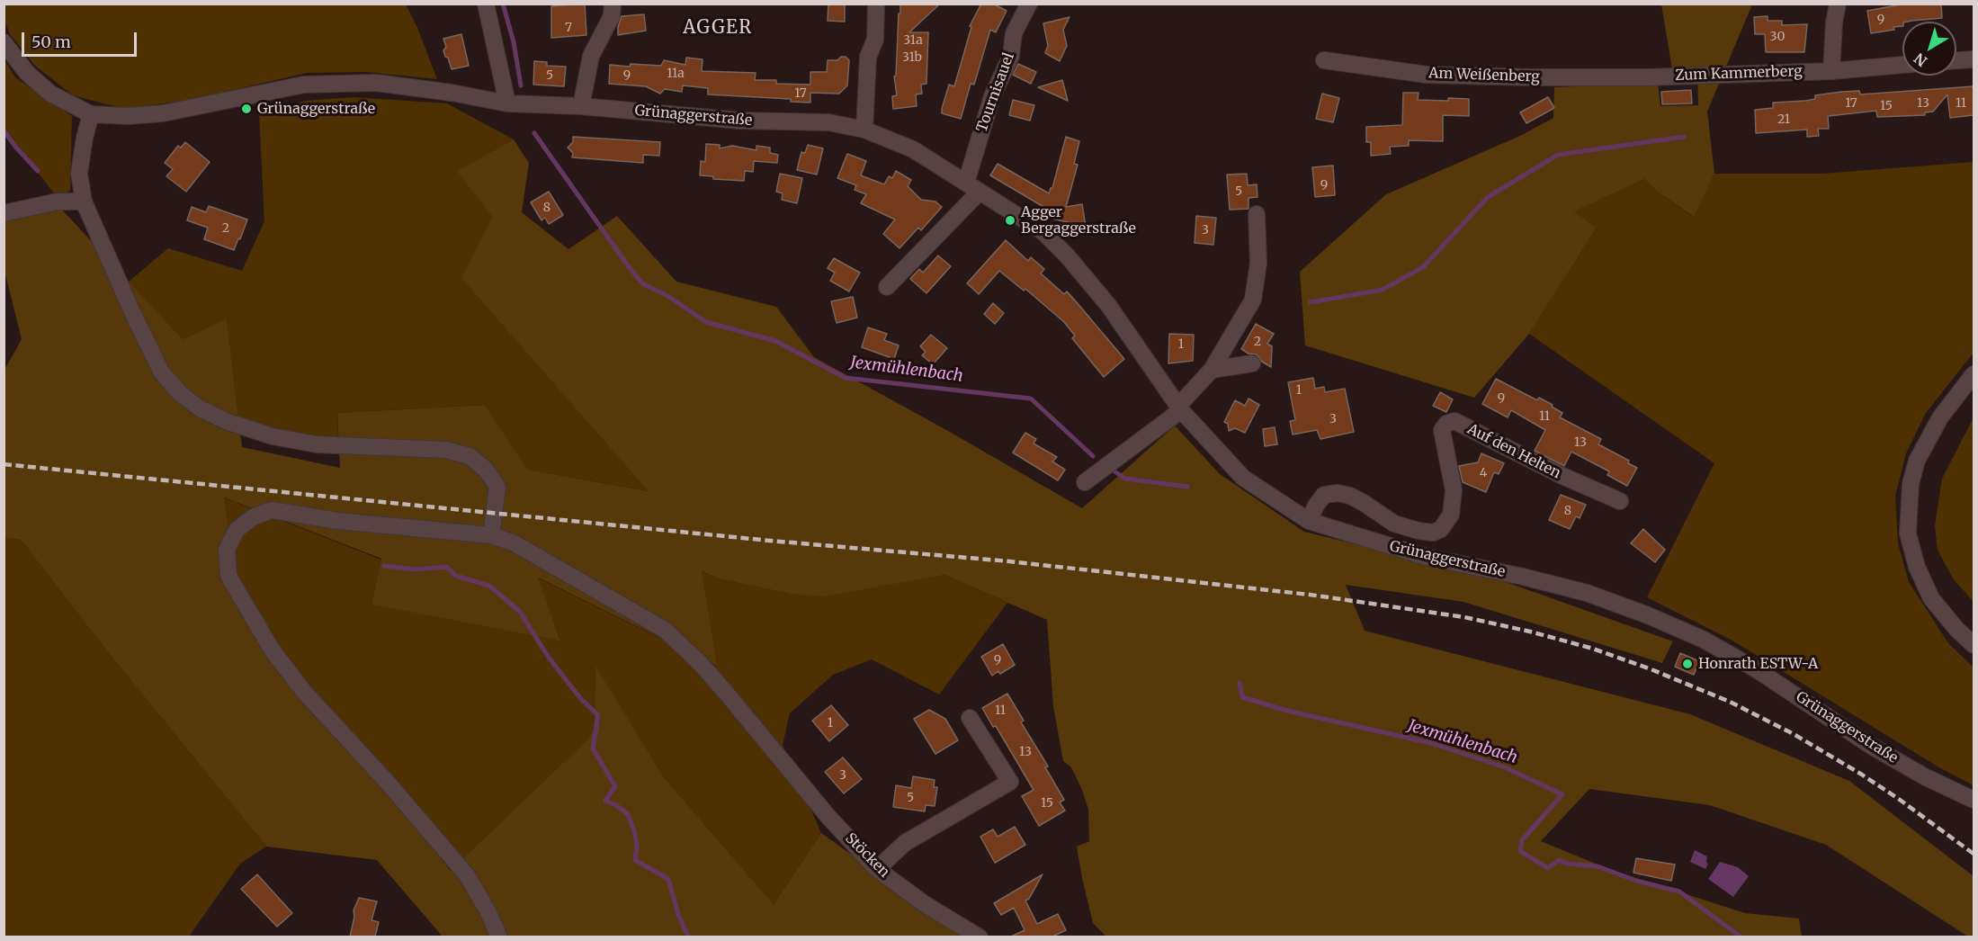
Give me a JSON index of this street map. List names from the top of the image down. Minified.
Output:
{"streets":{"street":["Zum Kammerberg","Am Weißenberg","Tournisauel","Grünaggerstraße","Auf den Helten","Stöcken"]},"crossings":[["Zum Kammerberg","Am Weißenberg"],["Tournisauel","Grünaggerstraße"],["Grünaggerstraße","Auf den Helten"]],"districts":["AGGER"],"water":["Jexmühlenbach"],"places":["Grünaggerstraße","Agger Bergaggerstraße","Honrath ESTW-A"],"house_numbers":["9","7","30","31a","31b","11a","5","9","17","17","13","11","15","21","9","5","8","2","3","2","1","1","9","11","3","13","4","8","9","11","1","13","3","5","15"],"scale_bar":"50 m","north":"bottom left"}
